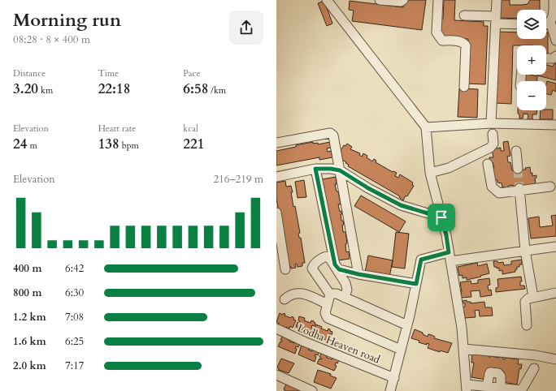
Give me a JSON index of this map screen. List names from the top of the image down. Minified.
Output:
{"streets":{"street":["Lodha Heaven road"]},"page":{"heading":["Morning run","08:28 · 8 × 400 m"],"map_buttons":["+","−"],"stats":[["Distance","3.20 km"],["Time","22:18"],["Pace","6:58 /km"],["Elevation","24 m"],["Heart rate","138 bpm"],["kcal","221"]],"chart":["Elevation","216–219 m"],"list":[{"name":"400 m","note":"6:42"},{"name":"800 m","note":"6:30"},{"name":"1.2 km","note":"7:08"},{"name":"1.6 km","note":"6:25"},{"name":"2.0 km","note":"7:17"}]}}
